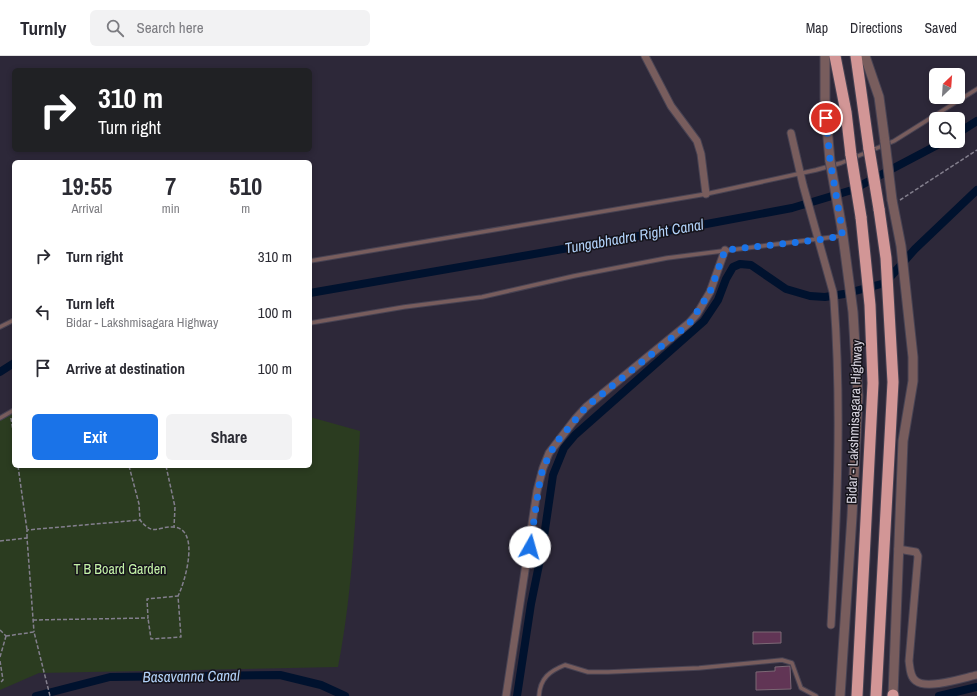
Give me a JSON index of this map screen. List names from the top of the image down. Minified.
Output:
{"streets":{"highway":["Bidar - Lakshmisagara Highway"]},"water":["Tungabhadra Right Canal","Basavanna Canal"],"parks":["T B Board Garden"],"north":"top right","page":{"header":"Turnly","search":"Search here","nav":["Map","Directions","Saved"],"turn":["310 m","Turn right"],"eta":["19:55","Arrival","7","min","510","m"],"list":[{"name":"Turn right","value":"310 m"},{"name":"Turn left","note":"Bidar - Lakshmisagara Highway","value":"100 m"},{"name":"Arrive at destination","value":"100 m"}],"buttons":["Exit","Share"]}}
